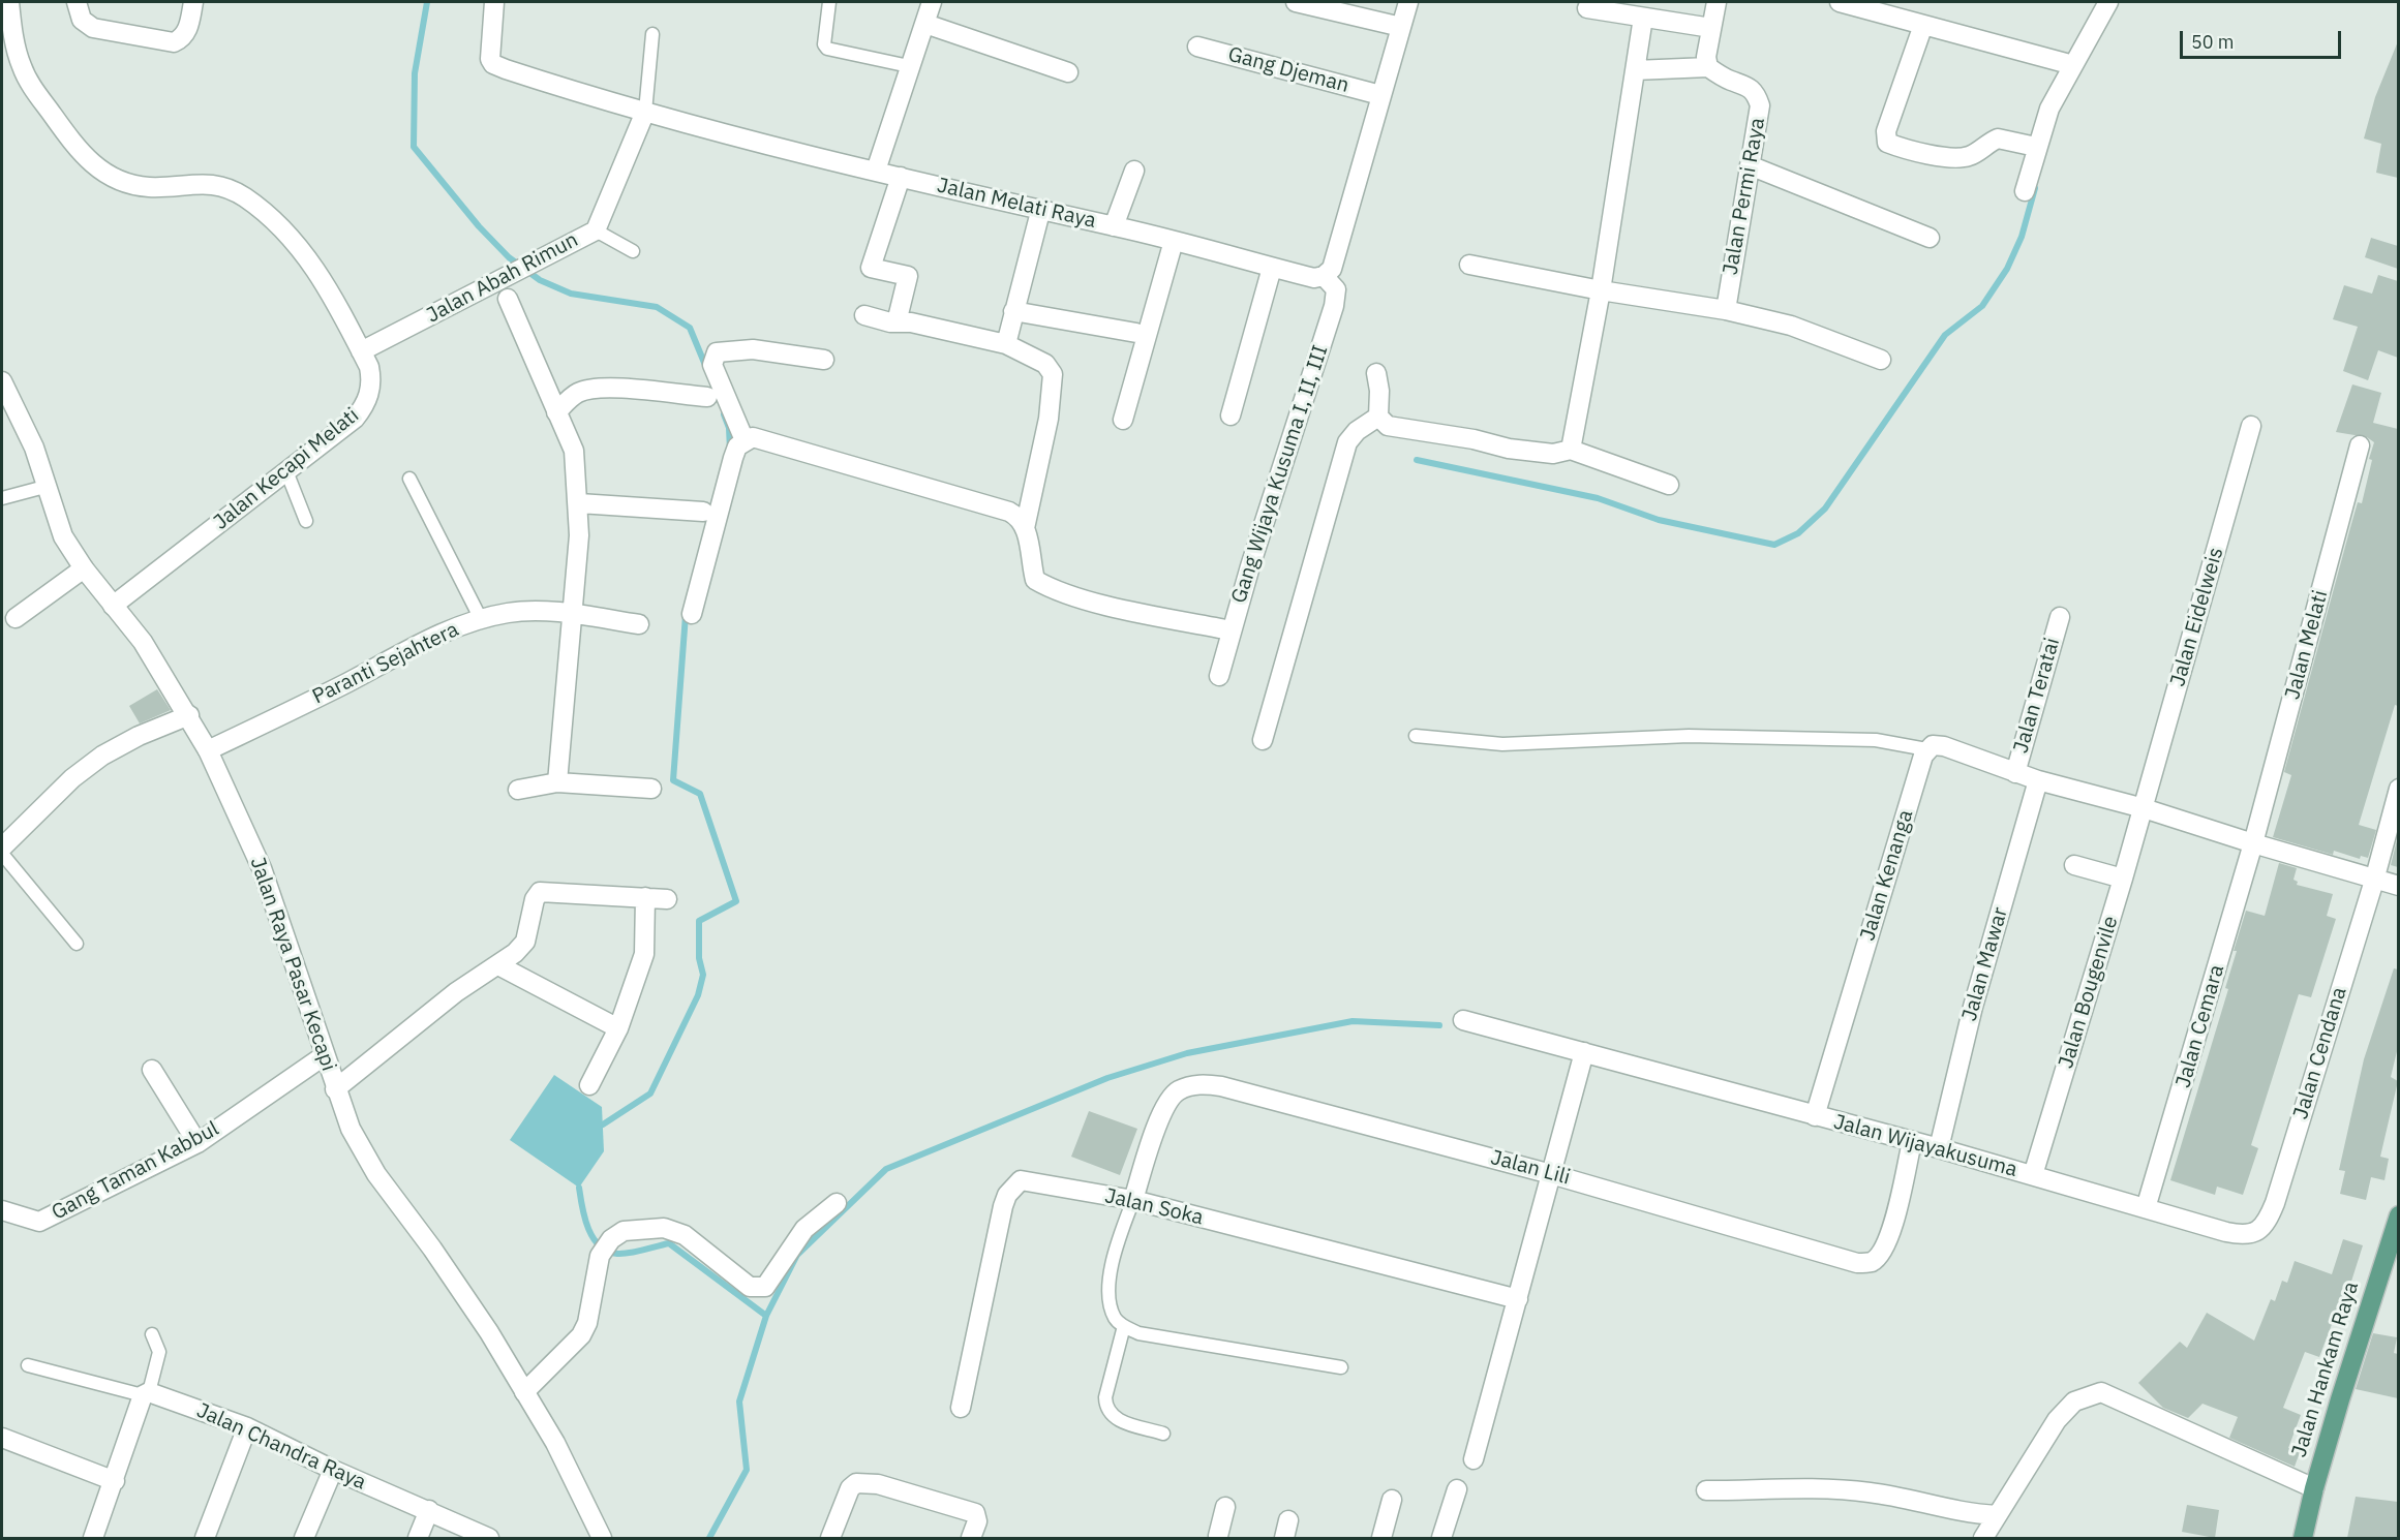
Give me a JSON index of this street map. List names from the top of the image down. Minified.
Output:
{"streets":{"main road":["Jalan Hankam Raya"],"street":["Gang Djeman","Jalan Permi Raya","Jalan Melati Raya","Jalan Abah Rimun","Jalan Kecapi Melati","Gang Wijaya Kusuma I, II, III","Jalan Eidelweis","Jalan Melati","Paranti Sejahtera","Jalan Teratai","Jalan Kenanga","Jalan Raya Pasar Kecapi","Jalan Mawar","Jalan Bougenvile","Jalan Cemara","Jalan Cendana","Jalan Wijayakusuma","Jalan Lili","Gang Taman Kabbul","Jalan Soka","Jalan Chandra Raya"]},"crossings":[["Jalan Melati Raya","Jalan Abah Rimun"],["Jalan Melati Raya","Gang Wijaya Kusuma I, II, III"],["Jalan Abah Rimun","Jalan Kecapi Melati"],["Jalan Kecapi Melati","Jalan Raya Pasar Kecapi"],["Jalan Eidelweis","Jalan Bougenvile"],["Jalan Melati","Jalan Cemara"],["Paranti Sejahtera","Jalan Raya Pasar Kecapi"],["Jalan Kenanga","Jalan Wijayakusuma"],["Jalan Raya Pasar Kecapi","Gang Taman Kabbul"],["Jalan Mawar","Jalan Wijayakusuma"],["Jalan Bougenvile","Jalan Wijayakusuma"],["Jalan Cemara","Jalan Wijayakusuma"],["Jalan Cendana","Jalan Wijayakusuma"],["Jalan Wijayakusuma","Jalan Lili"],["Jalan Lili","Jalan Soka"]],"scale_bar":"50 m"}
